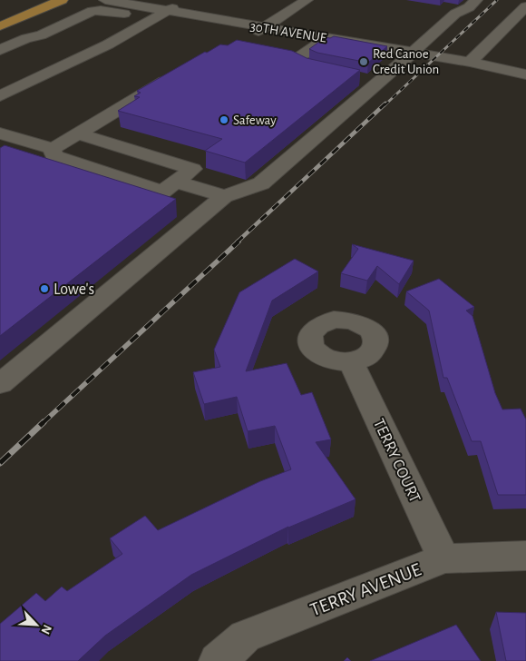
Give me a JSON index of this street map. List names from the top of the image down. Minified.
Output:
{"streets":{"street":["30TH AVENUE","TERRY COURT","TERRY AVENUE"]},"crossings":[["TERRY COURT","TERRY AVENUE"]],"places":["Red Canoe Credit Union","Safeway","Lowe's"],"north":"bottom right"}
